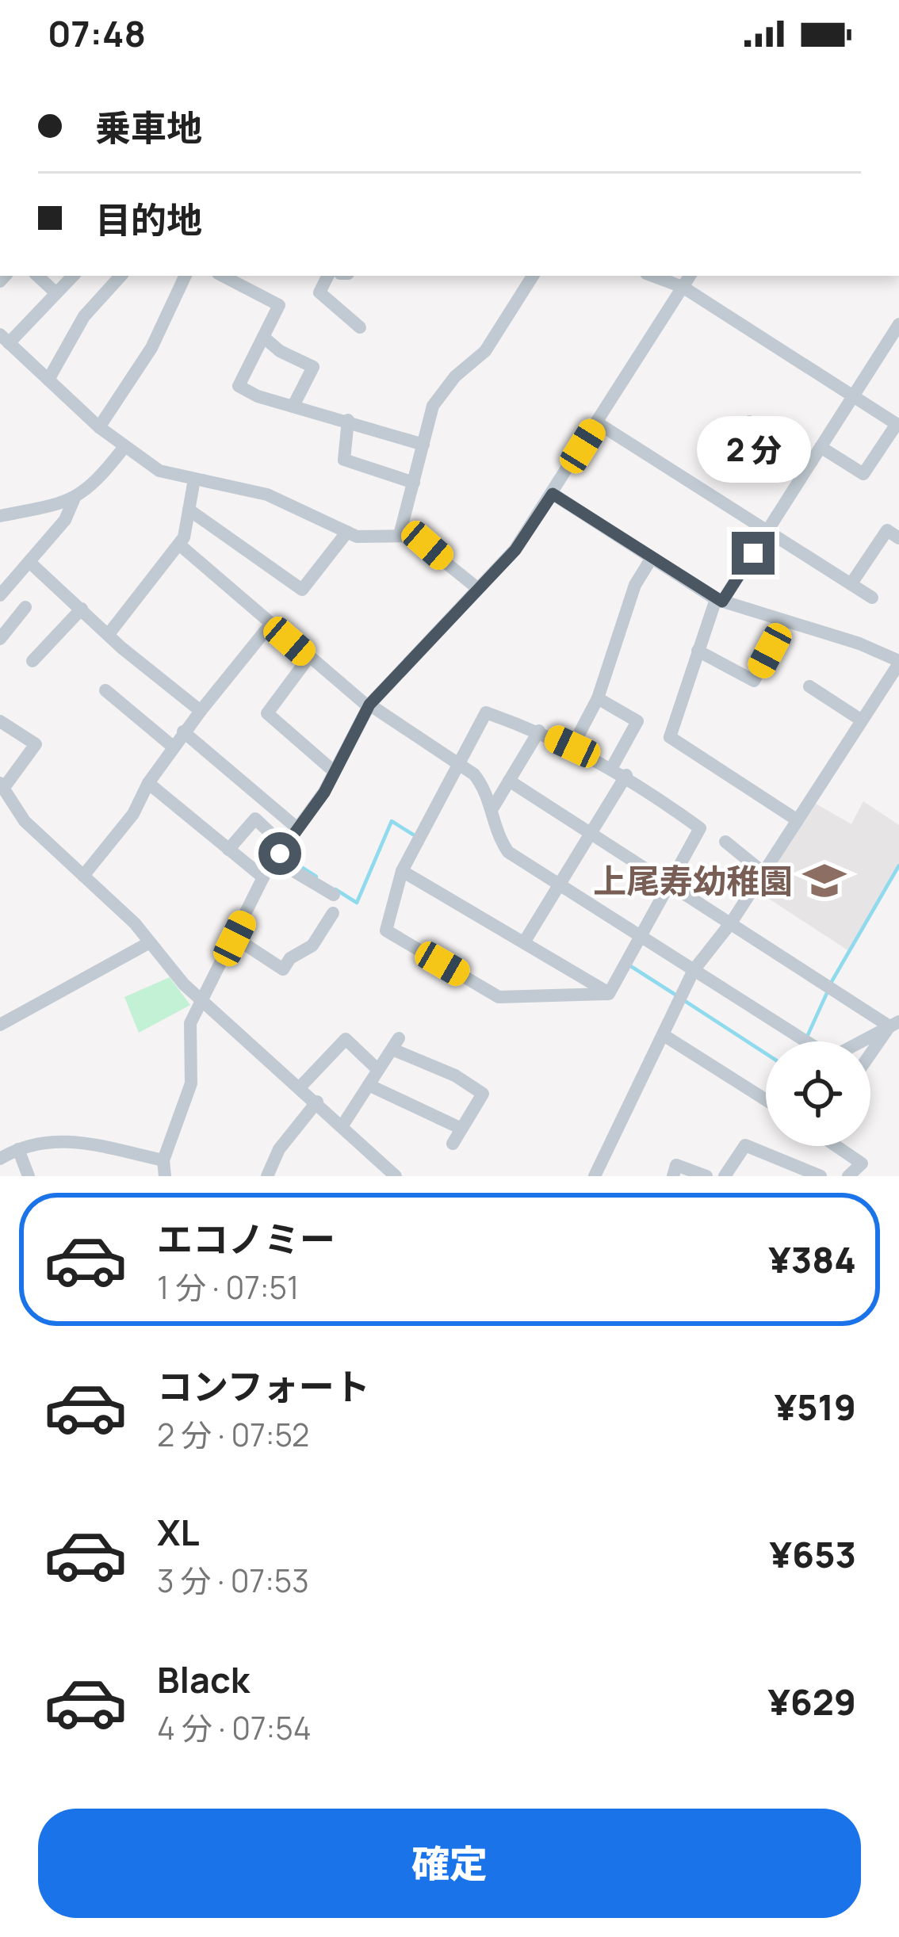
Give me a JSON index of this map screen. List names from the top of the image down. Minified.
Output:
{"places":{"school or university":["上尾寿幼稚園"]},"page":{"status":"07:48","banner":["乗車地","目的地"],"bubble":"2 分","list":[{"name":"エコノミー","note":"1 分 · 07:51","value":"¥384"},{"name":"コンフォート","note":"2 分 · 07:52","value":"¥519"},{"name":"XL","note":"3 分 · 07:53","value":"¥653"},{"name":"Black","note":"4 分 · 07:54","value":"¥629"}],"buttons":"確定"}}
